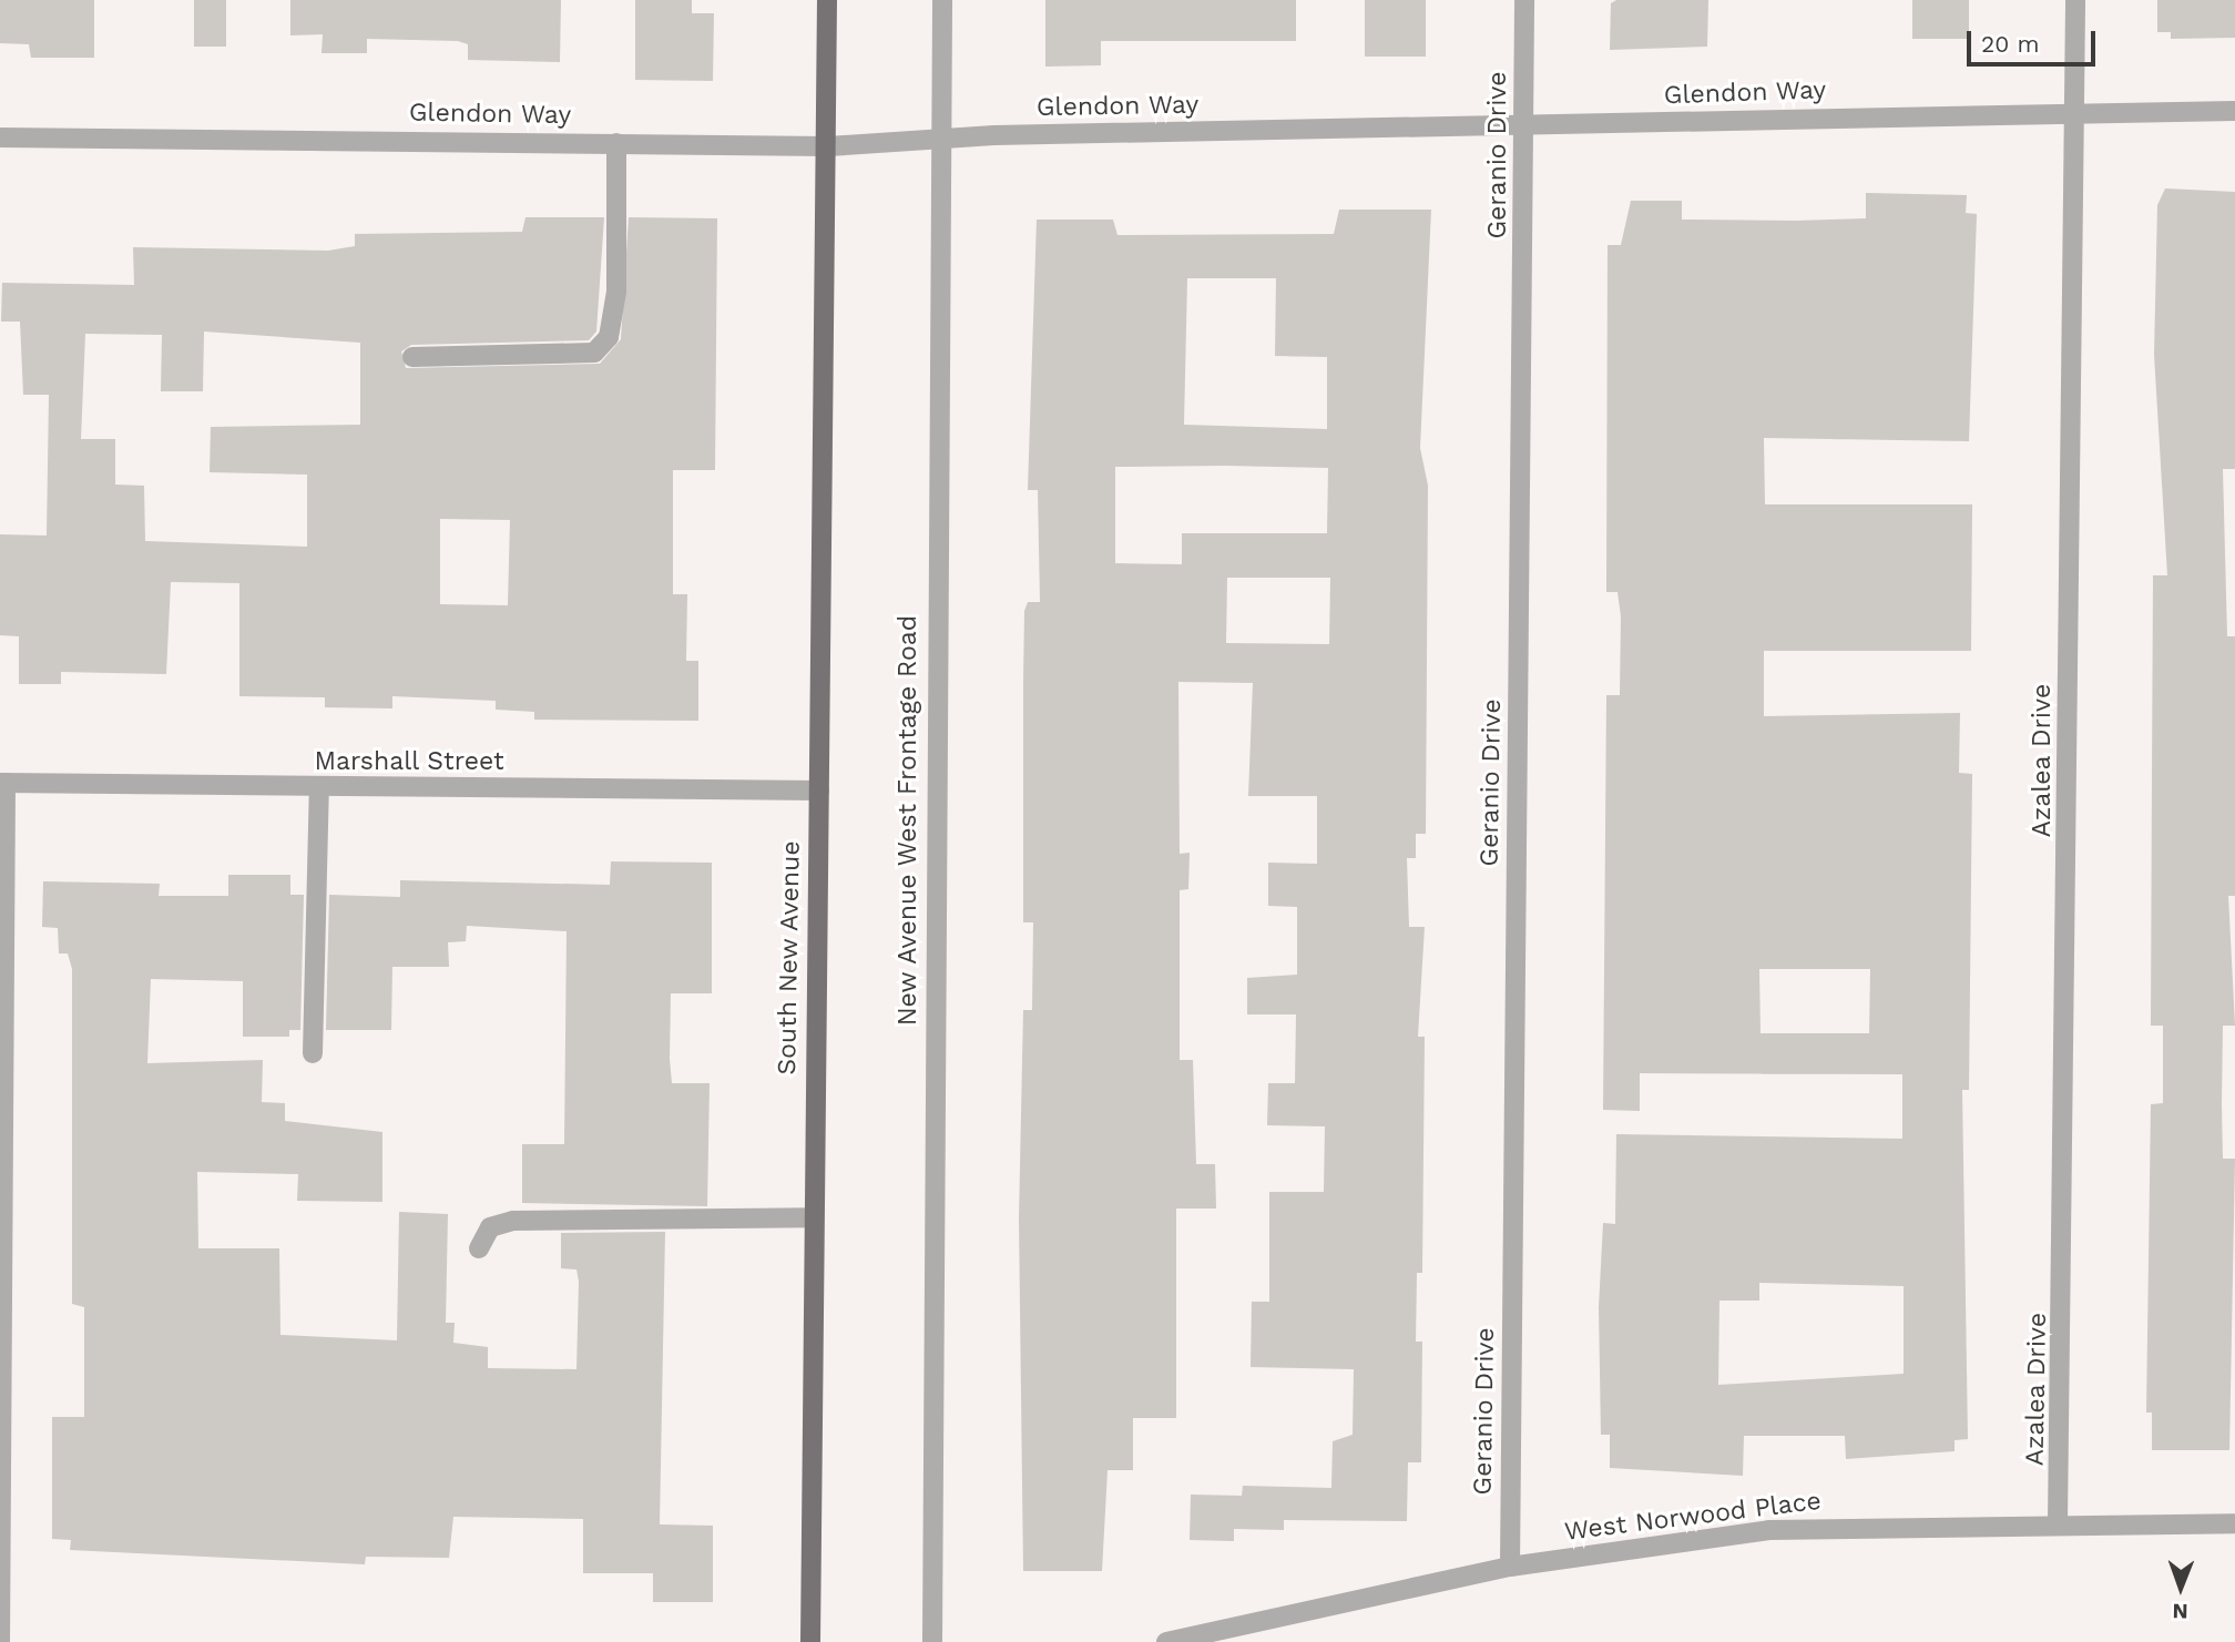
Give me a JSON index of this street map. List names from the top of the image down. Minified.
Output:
{"streets":{"main road":["South New Avenue"],"street":["Glendon Way","Geranio Drive","Azalea Drive","Marshall Street","New Avenue West Frontage Road","West Norwood Place"]},"crossings":[["Glendon Way","Geranio Drive"],["Glendon Way","Azalea Drive"],["Glendon Way","New Avenue West Frontage Road"],["Glendon Way","South New Avenue"],["Geranio Drive","West Norwood Place"],["Azalea Drive","West Norwood Place"],["Marshall Street","South New Avenue"]],"scale_bar":"20 m","north":"bottom"}
